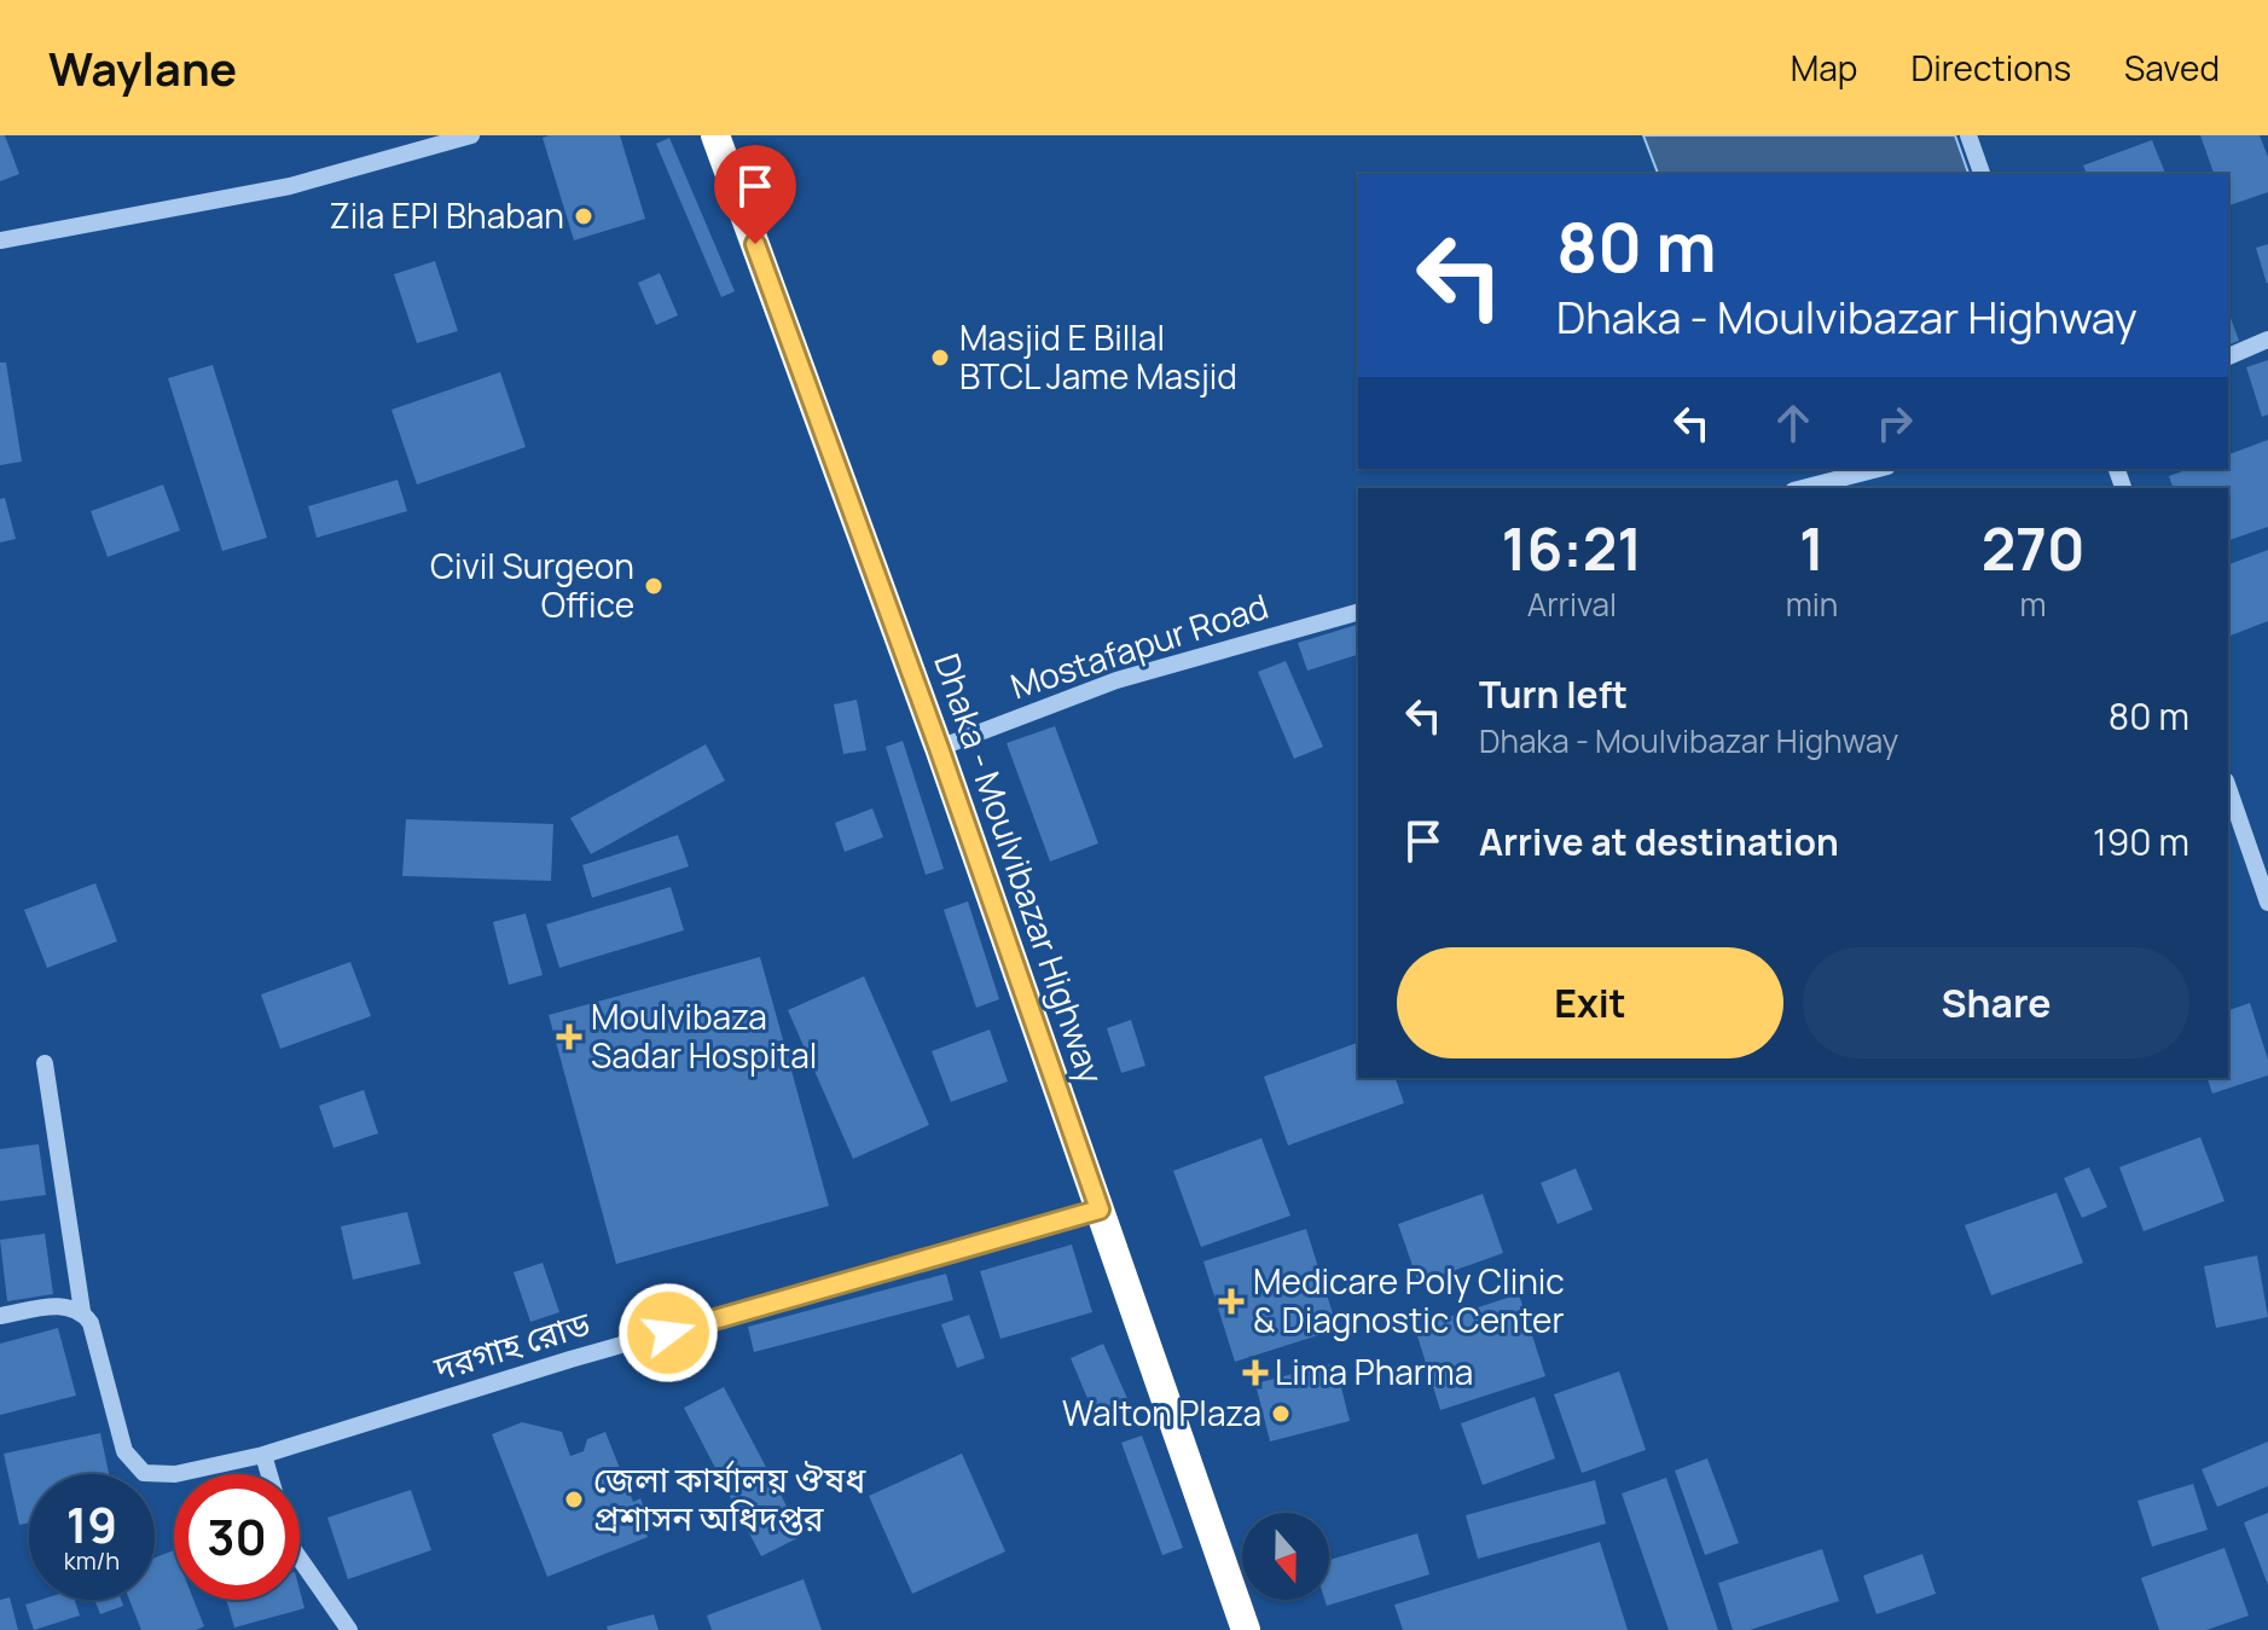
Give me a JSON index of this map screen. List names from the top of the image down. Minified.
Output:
{"streets":{"highway":["Dhaka - Moulvibazar Highway"],"street":["Mostafapur Road","দরগাহ রোড"]},"crossings":[["Mostafapur Road","Dhaka - Moulvibazar Highway"],["Dhaka - Moulvibazar Highway","দরগাহ রোড"]],"places":{"other":["Zila EPI Bhaban","Masjid E Billal BTCL Jame Masjid","Civil Surgeon Office","Walton Plaza","জেলা কার্যালয় ঔষধ প্রশাসন অধিদপ্তর"],"health":["Moulvibaza Sadar Hospital","Medicare Poly Clinic & Diagnostic Center","Lima Pharma"]},"north":"bottom","page":{"header":"Waylane","nav":["Map","Directions","Saved"],"turn":["80 m","Dhaka - Moulvibazar Highway"],"eta":["16:21","Arrival","1","min","270","m"],"list":[{"name":"Turn left","note":"Dhaka - Moulvibazar Highway","value":"80 m"},{"name":"Arrive at destination","value":"190 m"}],"buttons":["Exit","Share"],"speed":"19 km/h","limit":"30"}}
